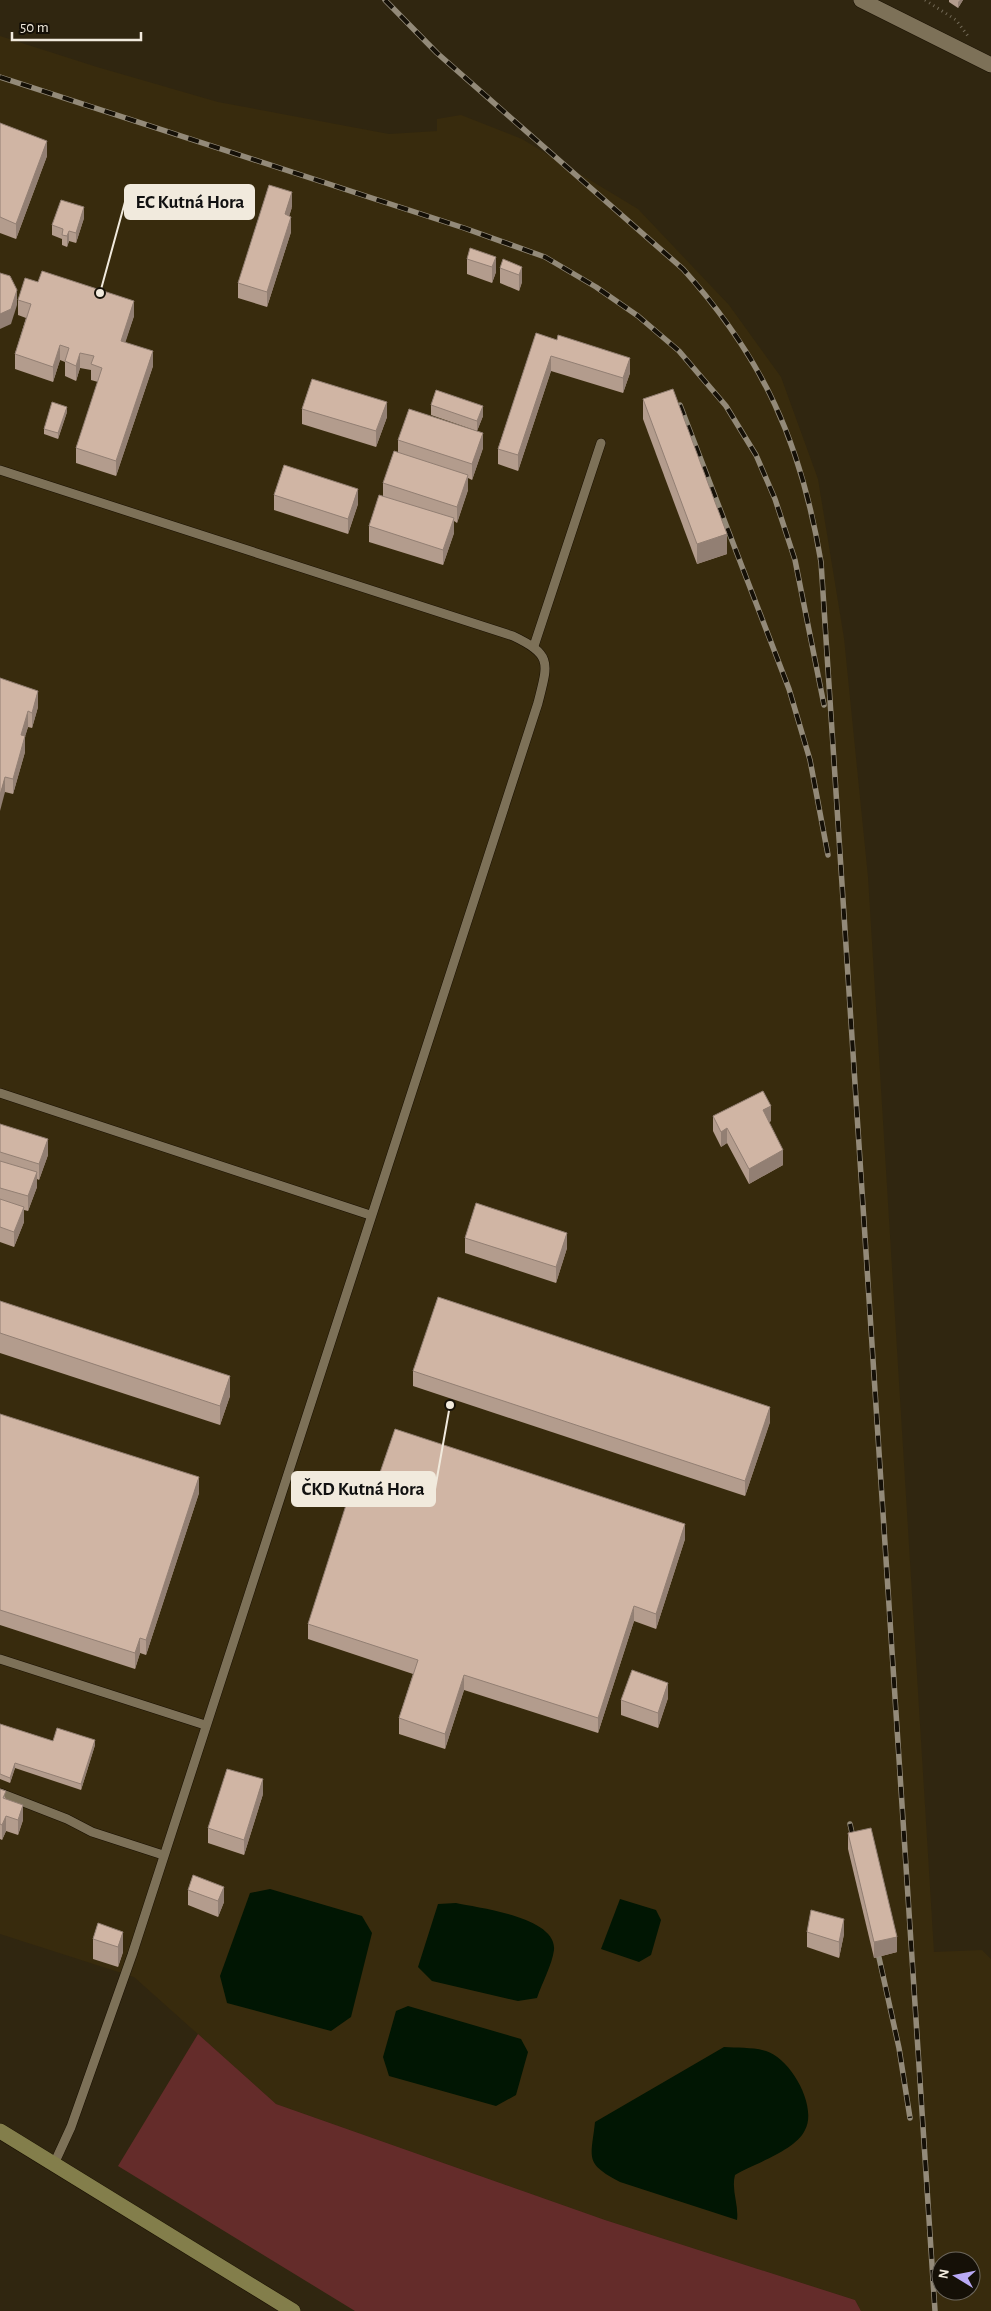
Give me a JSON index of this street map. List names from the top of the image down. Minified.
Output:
{"places":["EC Kutná Hora","ČKD Kutná Hora"],"scale_bar":"50 m","north":"left"}
